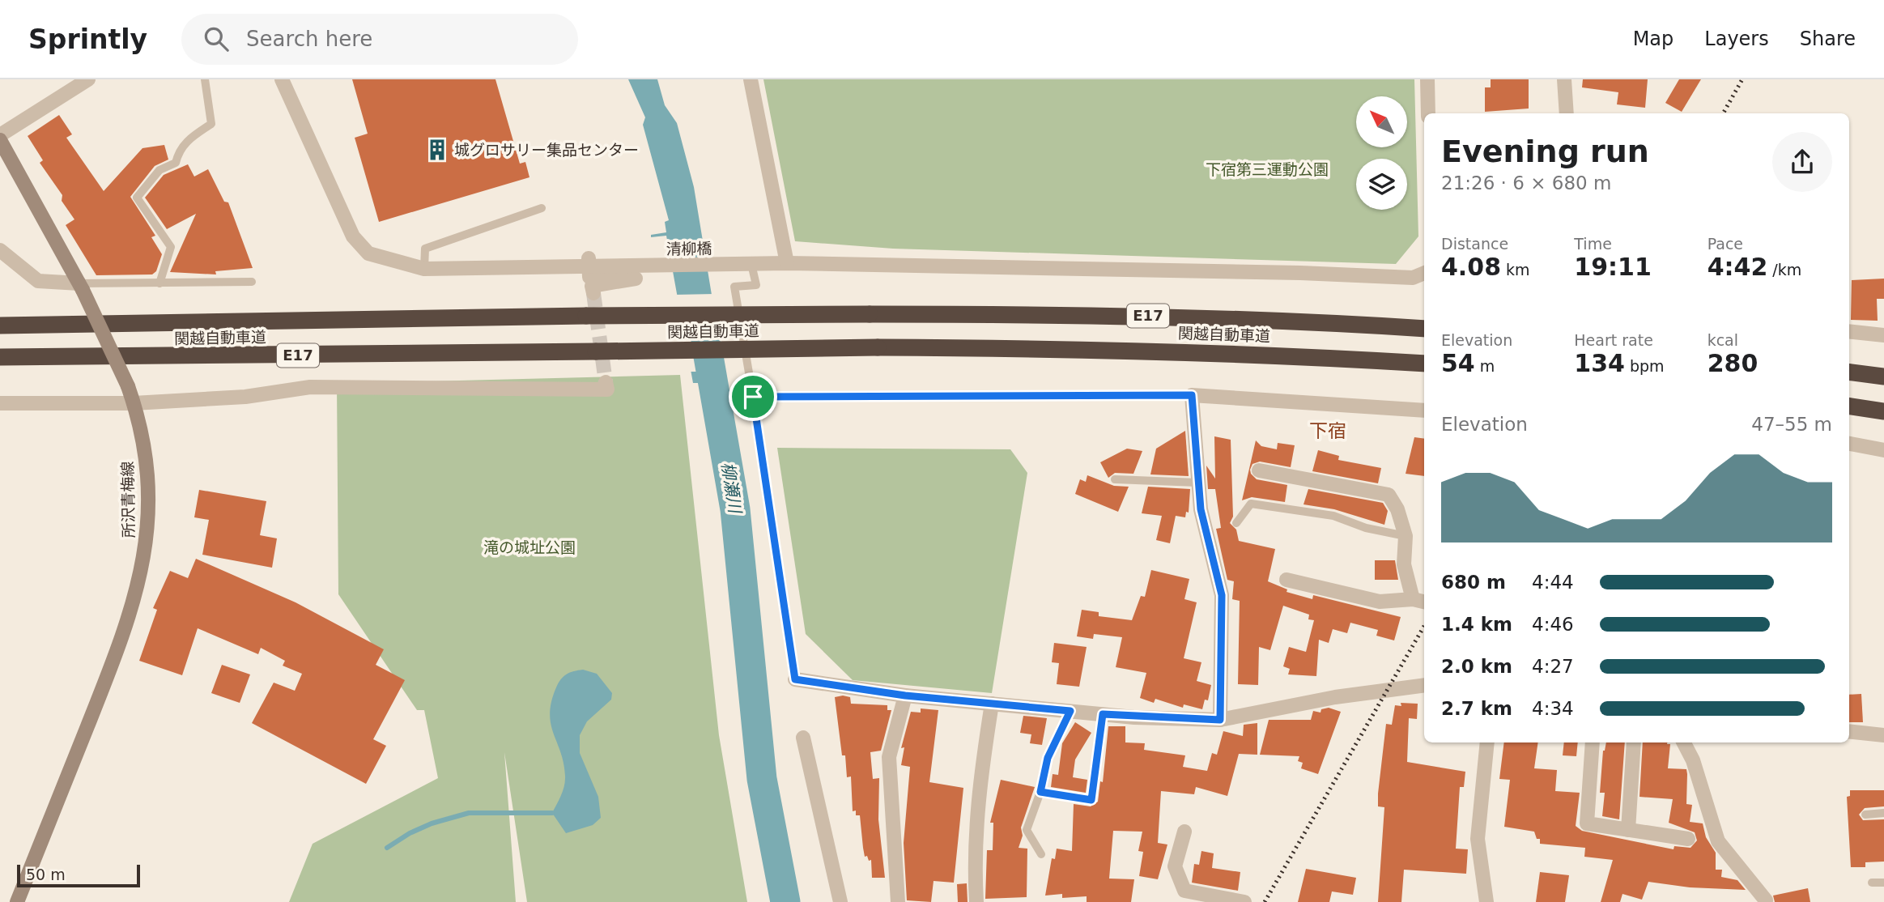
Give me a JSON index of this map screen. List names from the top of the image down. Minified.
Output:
{"streets":{"highway":["E17","関越自動車道"],"main road":["所沢青梅線"],"street":["清柳橋"]},"districts":["下宿"],"water":["柳瀬川"],"parks":["下宿第三運動公園","滝の城址公園"],"places":{"building":["城グロサリー集品センター"]},"scale_bar":"50 m","north":"top left","page":{"header":"Sprintly","search":"Search here","nav":["Map","Layers","Share"],"heading":["Evening run","21:26 · 6 × 680 m"],"stats":[["Distance","4.08 km"],["Time","19:11"],["Pace","4:42 /km"],["Elevation","54 m"],["Heart rate","134 bpm"],["kcal","280"]],"chart":["Elevation","47–55 m"],"list":[{"name":"680 m","note":"4:44"},{"name":"1.4 km","note":"4:46"},{"name":"2.0 km","note":"4:27"},{"name":"2.7 km","note":"4:34"}],"scale":"50 m"}}
